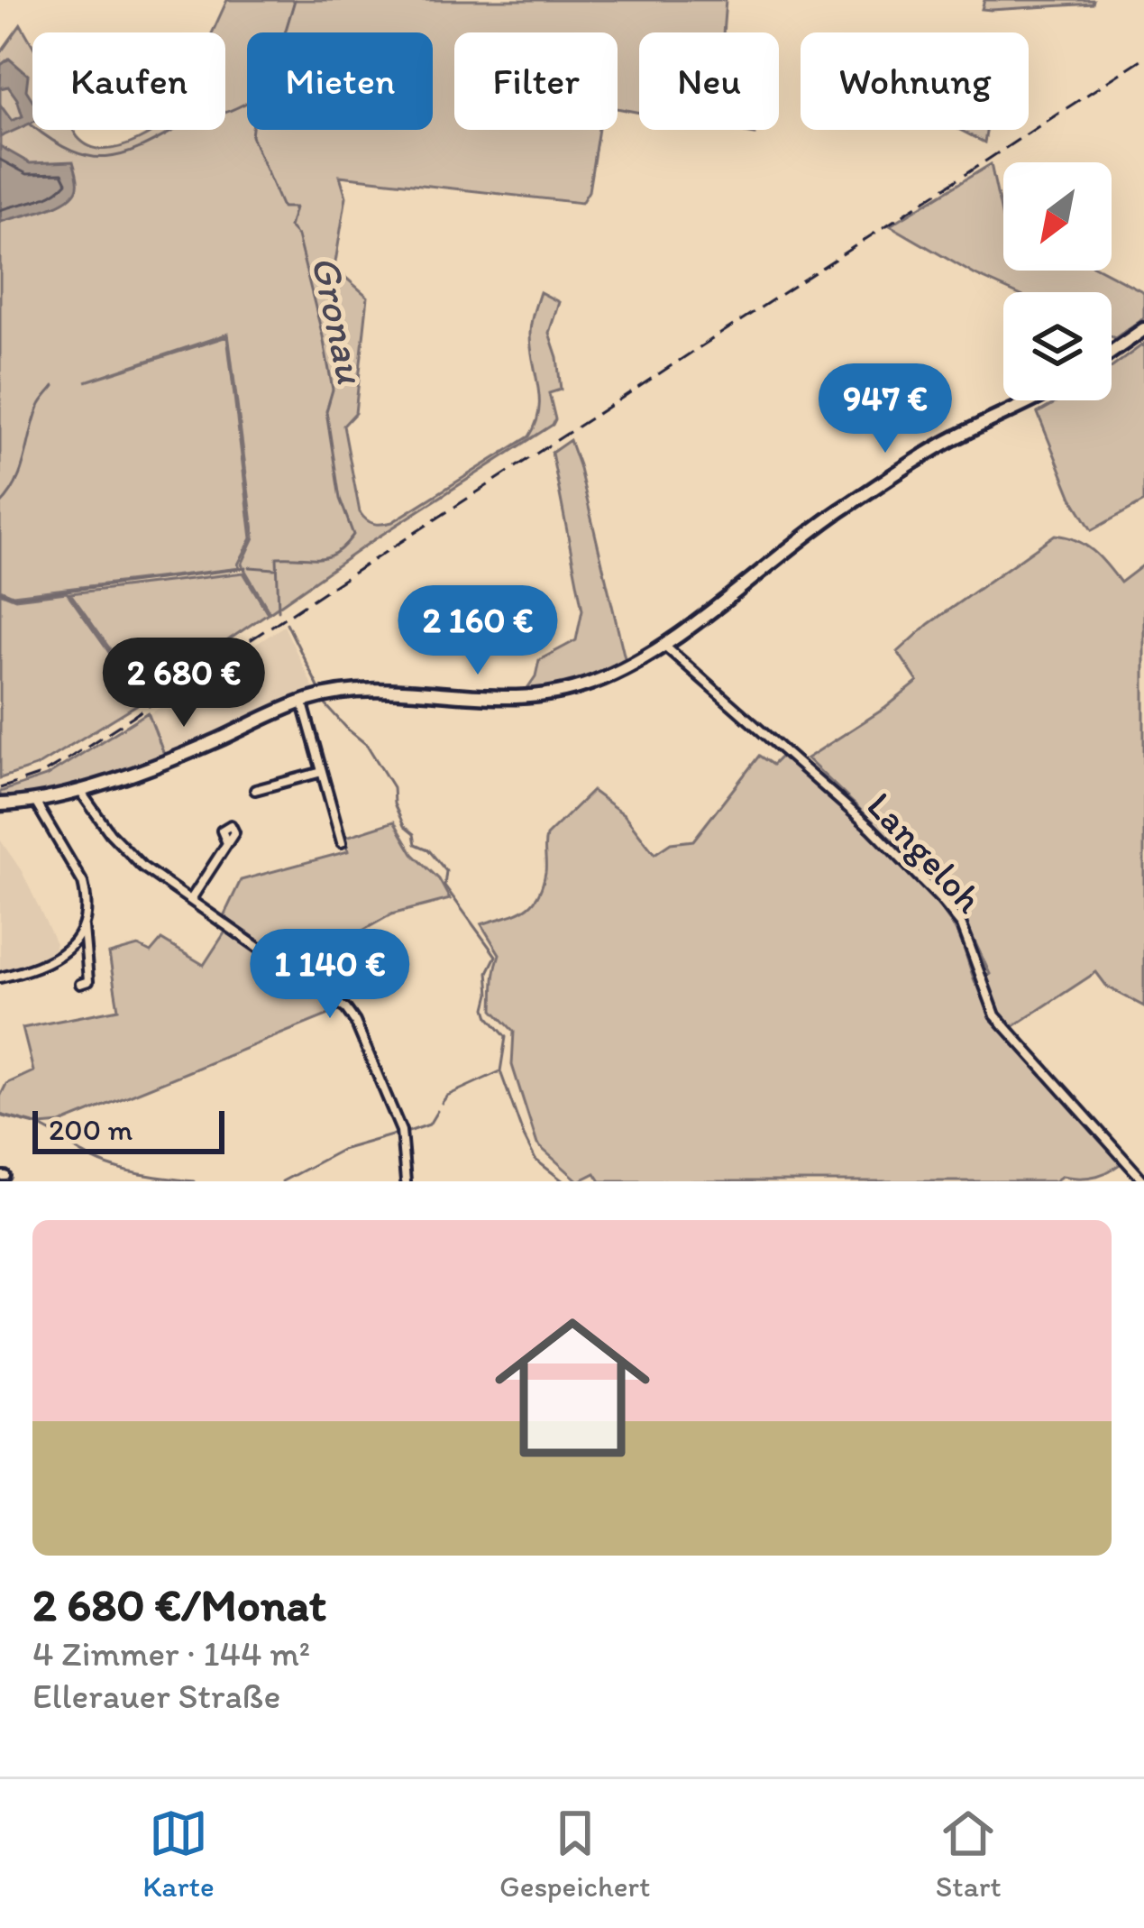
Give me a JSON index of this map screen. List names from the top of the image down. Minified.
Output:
{"streets":{"street":["Langeloh"]},"water":["Gronau"],"scale_bar":"200 m","north":"bottom left","page":{"chip":["Kaufen","Mieten","Filter","Neu","Wohnung"],"price":["947 €","2 160 €","2 680 €","1 140 €"],"scale":"200 m","list":[{"name":"2 680 €/Monat","note":"4 Zimmer · 144 m² · Ellerauer Straße"}],"tabs":["Karte","Gespeichert","Start"]}}
